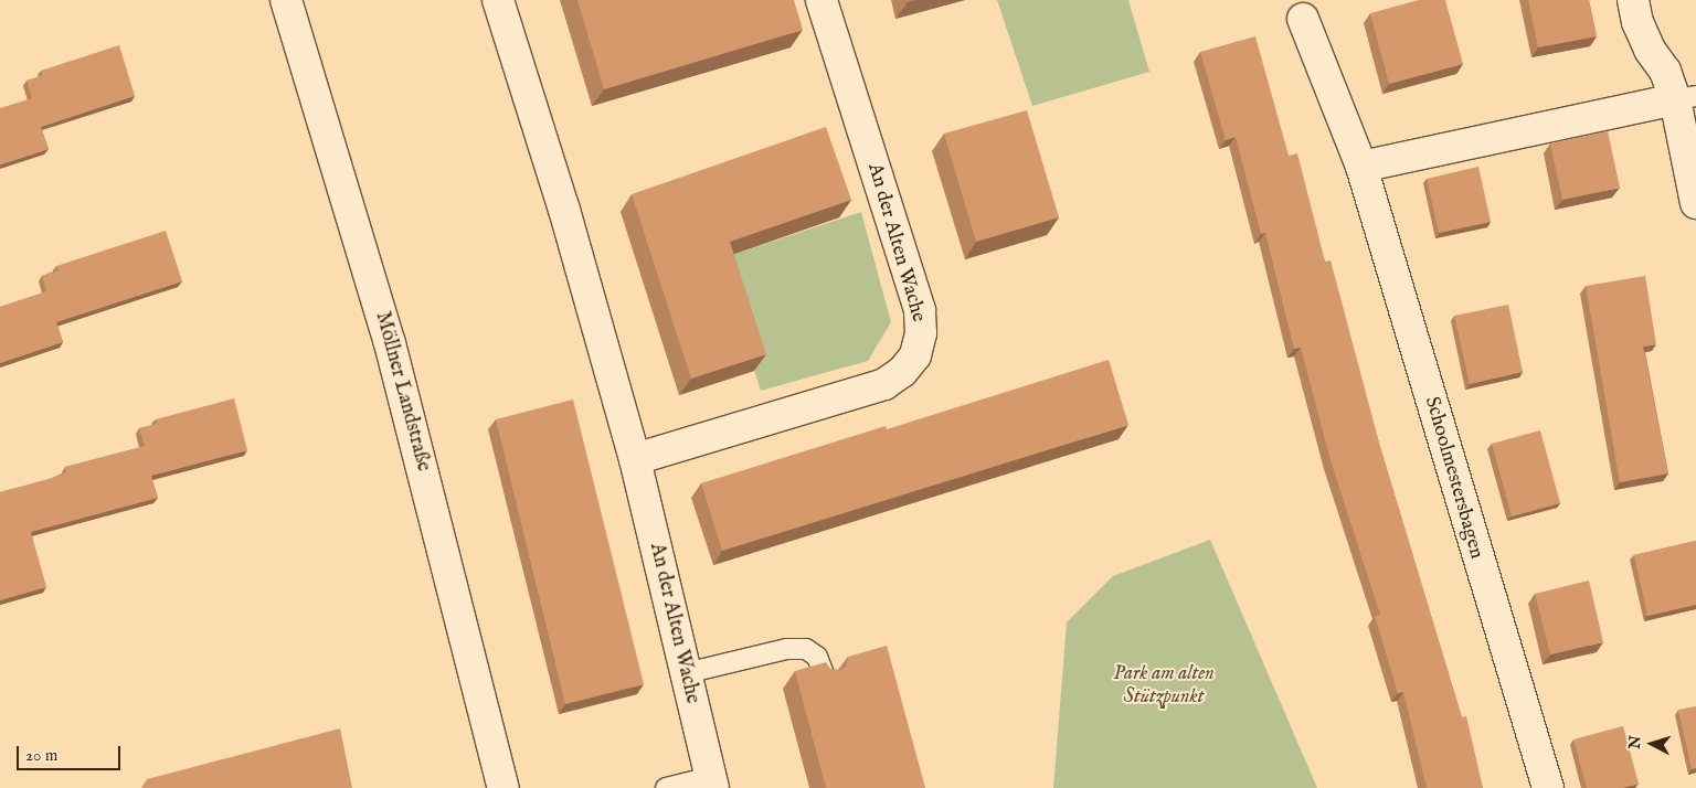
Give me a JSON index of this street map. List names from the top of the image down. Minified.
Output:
{"streets":{"street":["An der Alten Wache","Möllner Landstraße","Schoolmestersbagen"]},"parks":["Park am alten Stützpunkt"],"scale_bar":"20 m","north":"left"}
